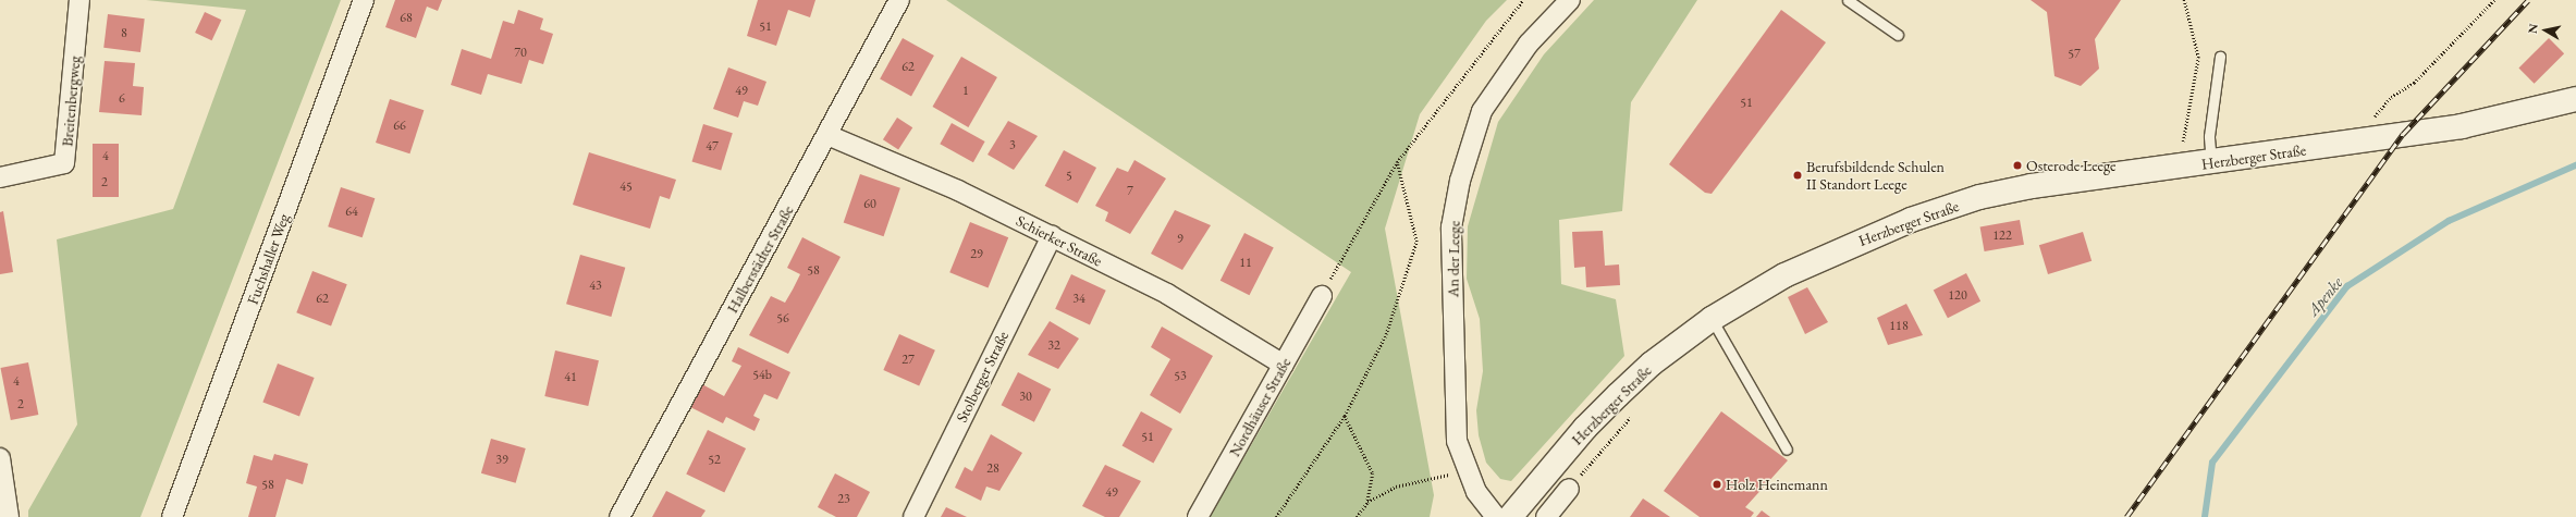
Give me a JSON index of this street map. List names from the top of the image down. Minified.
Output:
{"streets":{"street":["Breitenbergweg","Herzberger Straße","Schierker Straße","Fuchshaller Weg","Halberstädter Straße","An der Leege","Stolberger Straße","Nordhäuser Straße"]},"crossings":[["Schierker Straße","Halberstädter Straße"],["Schierker Straße","Stolberger Straße"],["Schierker Straße","Nordhäuser Straße"]],"water":["Apenke"],"places":["Osterode Leege","Berufsbildende Schulen II Standort Leege","Holz Heinemann"],"house_numbers":["68","51","8","70","57","62","49","1","6","51","66","3","47","4","5","2","45","7","60","64","122","9","29","11","58","43","120","62","34","56","118","32","27","54b","53","41","4","30","2","51","39","52","28","58","49","23"],"north":"left"}
